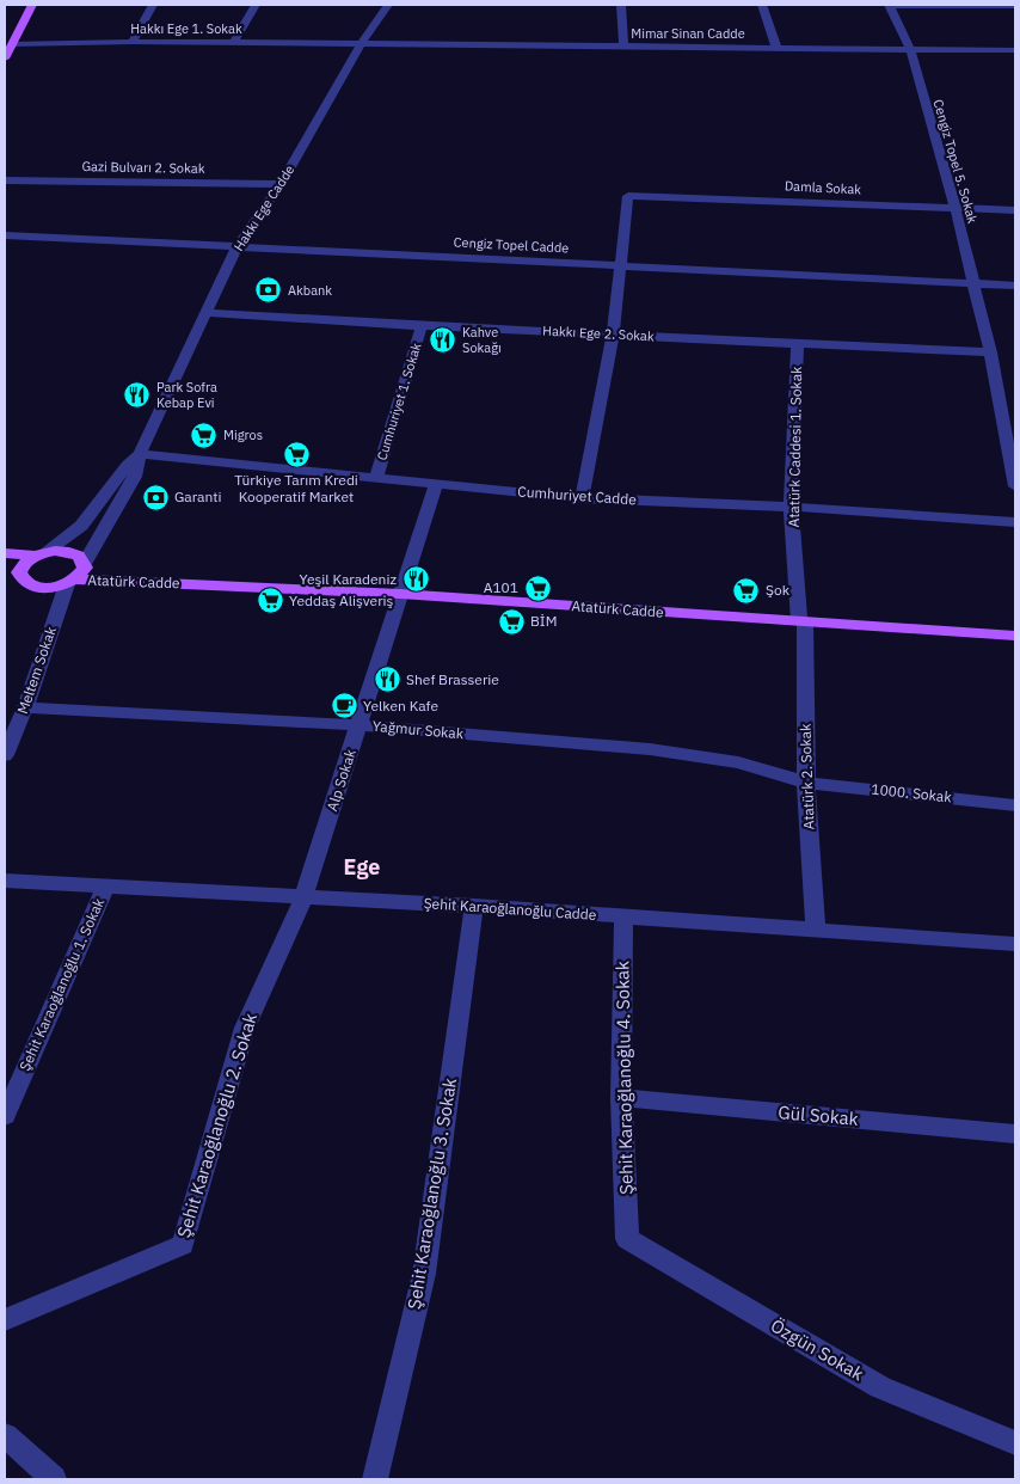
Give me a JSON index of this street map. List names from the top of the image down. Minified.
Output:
{"streets":{"main road":["Atatürk Cadde"],"street":["Hakkı Ege 1. Sokak","Mimar Sinan Cadde","Cengiz Topel 5. Sokak","Gazi Bulvarı 2. Sokak","Damla Sokak","Hakkı Ege Cadde","Cengiz Topel Cadde","Hakkı Ege 2. Sokak","Cumhuriyet 1. Sokak","Atatürk Caddesi 1. Sokak","Cumhuriyet Cadde","Meltem Sokak","Yağmur Sokak","Atatürk 2. Sokak","Alp Sokak","1000. Sokak","Şehit Karaoğlanoğlu Cadde","Şehit Karaoğlanoğlu 1. Sokak","Şehit Karaoğlanoğlu 4. Sokak","Gül Sokak","Şehit Karaoğlanoğlu 2. Sokak","Şehit Karaoğlanoğlu 3. Sokak","Özgün Sokak"]},"crossings":[["Hakkı Ege 1. Sokak","Mimar Sinan Cadde"],["Hakkı Ege 1. Sokak","Hakkı Ege Cadde"],["Mimar Sinan Cadde","Cengiz Topel 5. Sokak"],["Mimar Sinan Cadde","Hakkı Ege Cadde"],["Cengiz Topel 5. Sokak","Damla Sokak"],["Cengiz Topel 5. Sokak","Cengiz Topel Cadde"],["Cengiz Topel 5. Sokak","Hakkı Ege 2. Sokak"],["Gazi Bulvarı 2. Sokak","Hakkı Ege Cadde"],["Damla Sokak","Cengiz Topel Cadde"],["Hakkı Ege Cadde","Cengiz Topel Cadde"],["Hakkı Ege Cadde","Hakkı Ege 2. Sokak"],["Hakkı Ege Cadde","Cumhuriyet Cadde"],["Hakkı Ege 2. Sokak","Cumhuriyet 1. Sokak"],["Hakkı Ege 2. Sokak","Atatürk Caddesi 1. Sokak"],["Cumhuriyet 1. Sokak","Cumhuriyet Cadde"],["Atatürk Caddesi 1. Sokak","Cumhuriyet Cadde"],["Atatürk Caddesi 1. Sokak","Atatürk Cadde"],["Atatürk Caddesi 1. Sokak","Atatürk 2. Sokak"],["Cumhuriyet Cadde","Alp Sokak"],["Atatürk Cadde","Meltem Sokak"],["Atatürk Cadde","Atatürk 2. Sokak"],["Atatürk Cadde","Alp Sokak"],["Meltem Sokak","Yağmur Sokak"],["Yağmur Sokak","Atatürk 2. Sokak"],["Yağmur Sokak","Alp Sokak"],["Yağmur Sokak","1000. Sokak"],["Atatürk 2. Sokak","1000. Sokak"],["Atatürk 2. Sokak","Şehit Karaoğlanoğlu Cadde"],["Alp Sokak","Şehit Karaoğlanoğlu Cadde"],["Alp Sokak","Şehit Karaoğlanoğlu 2. Sokak"],["Şehit Karaoğlanoğlu Cadde","Şehit Karaoğlanoğlu 1. Sokak"],["Şehit Karaoğlanoğlu Cadde","Şehit Karaoğlanoğlu 4. Sokak"],["Şehit Karaoğlanoğlu Cadde","Şehit Karaoğlanoğlu 2. Sokak"],["Şehit Karaoğlanoğlu Cadde","Şehit Karaoğlanoğlu 3. Sokak"],["Şehit Karaoğlanoğlu 4. Sokak","Gül Sokak"],["Şehit Karaoğlanoğlu 4. Sokak","Özgün Sokak"]],"districts":["Ege"],"places":{"bank":["Akbank","Garanti"],"restaurant":["Kahve Sokağı","Park Sofra Kebap Evi","Yeşil Karadeniz","Shef Brasserie"],"supermarket":["Migros","Türkiye Tarım Kredi Kooperatif Market","A101","Şok","Yeddaş Alişveriş","BİM"],"cafe":["Yelken Kafe"]}}
